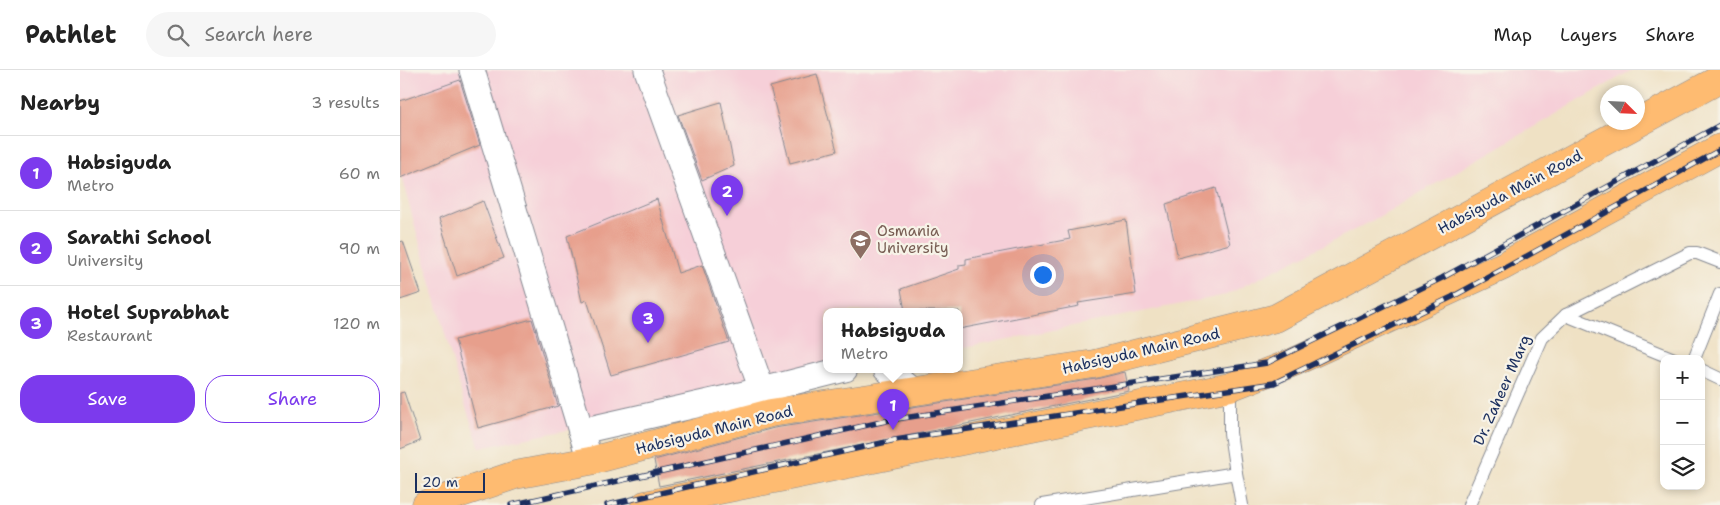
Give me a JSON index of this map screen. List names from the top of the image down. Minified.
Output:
{"streets":{"main road":["Habsiguda Main Road"],"lane":["Dr. Zaheer Marg"]},"places":{"school or university":["Osmania University"]},"scale_bar":"20 m","north":"bottom right","page":{"header":"Pathlet","search":"Search here","nav":["Map","Layers","Share"],"heading":["Nearby","3 results"],"list":[{"mark":"1","name":"Habsiguda","note":"Metro","value":"60 m"},{"mark":"2","name":"Sarathi School","note":"University","value":"90 m"},{"mark":"3","name":"Hotel Suprabhat","note":"Restaurant","value":"120 m"}],"pins":["2","3","1"],"popup":["Habsiguda","Metro"],"map_buttons":["+","−"],"buttons":["Save","Share"],"scale":"20 m"}}
